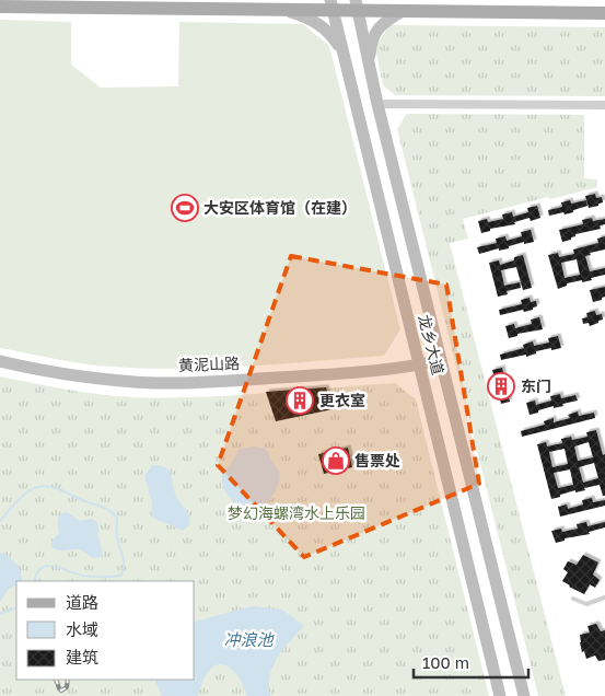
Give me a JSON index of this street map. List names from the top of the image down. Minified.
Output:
{"streets":{"main road":["龙乡大道","黄泥山路"]},"crossings":[["龙乡大道","黄泥山路"]],"water":["冲浪池"],"parks":["梦幻海螺湾水上乐园"],"places":{"sports":["大安区体育馆（在建）"],"building":["东门","更衣室"],"shop":["售票处"]},"legend":["道路","水域","建筑"],"scale_bar":"100 m"}
